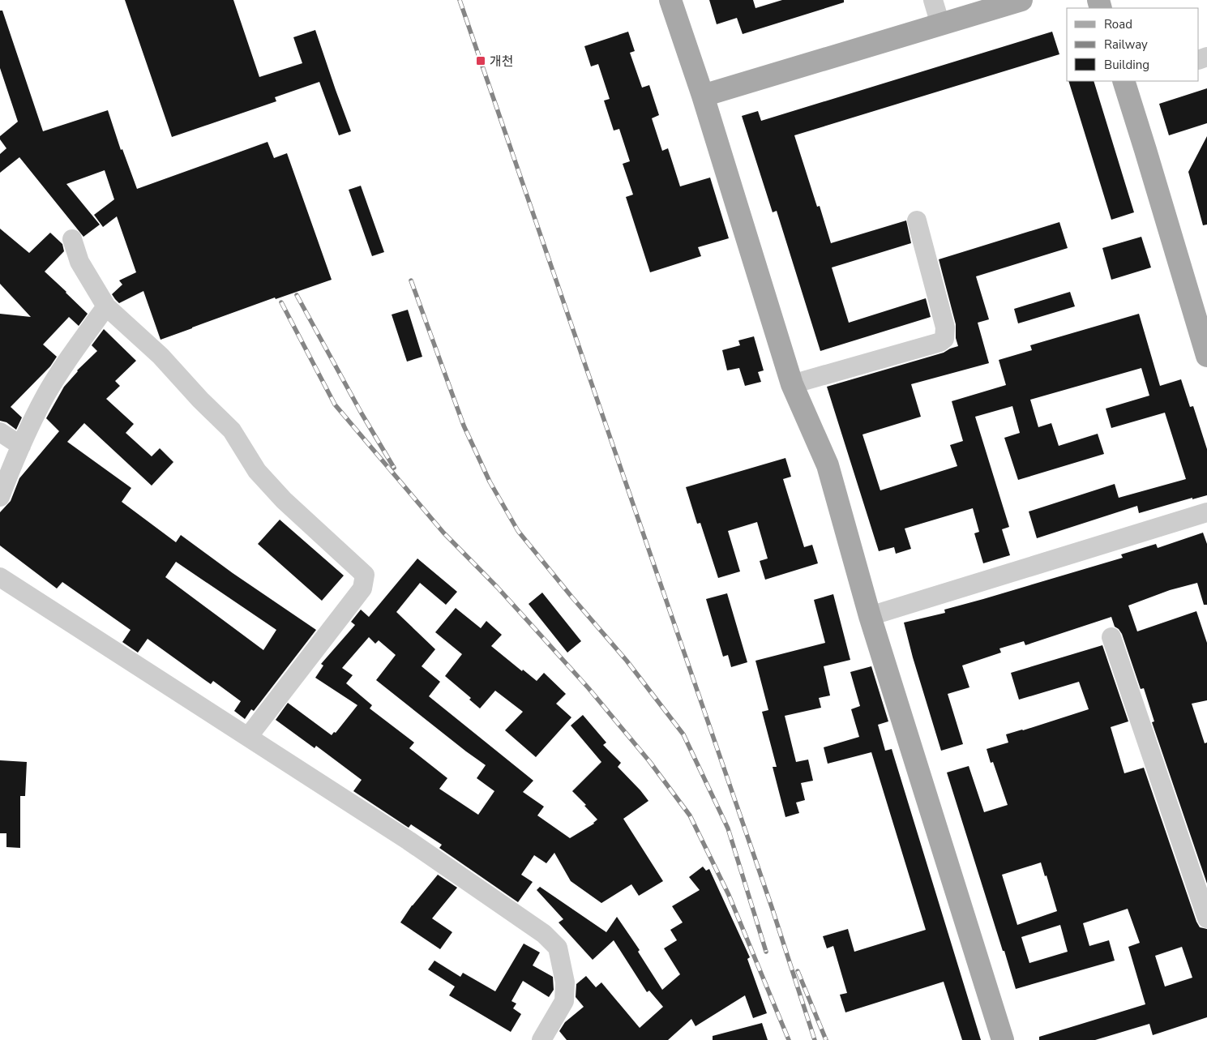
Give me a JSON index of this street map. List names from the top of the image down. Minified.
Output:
{"places":{"transit":["개천"]},"legend":["Road","Railway","Building"]}
